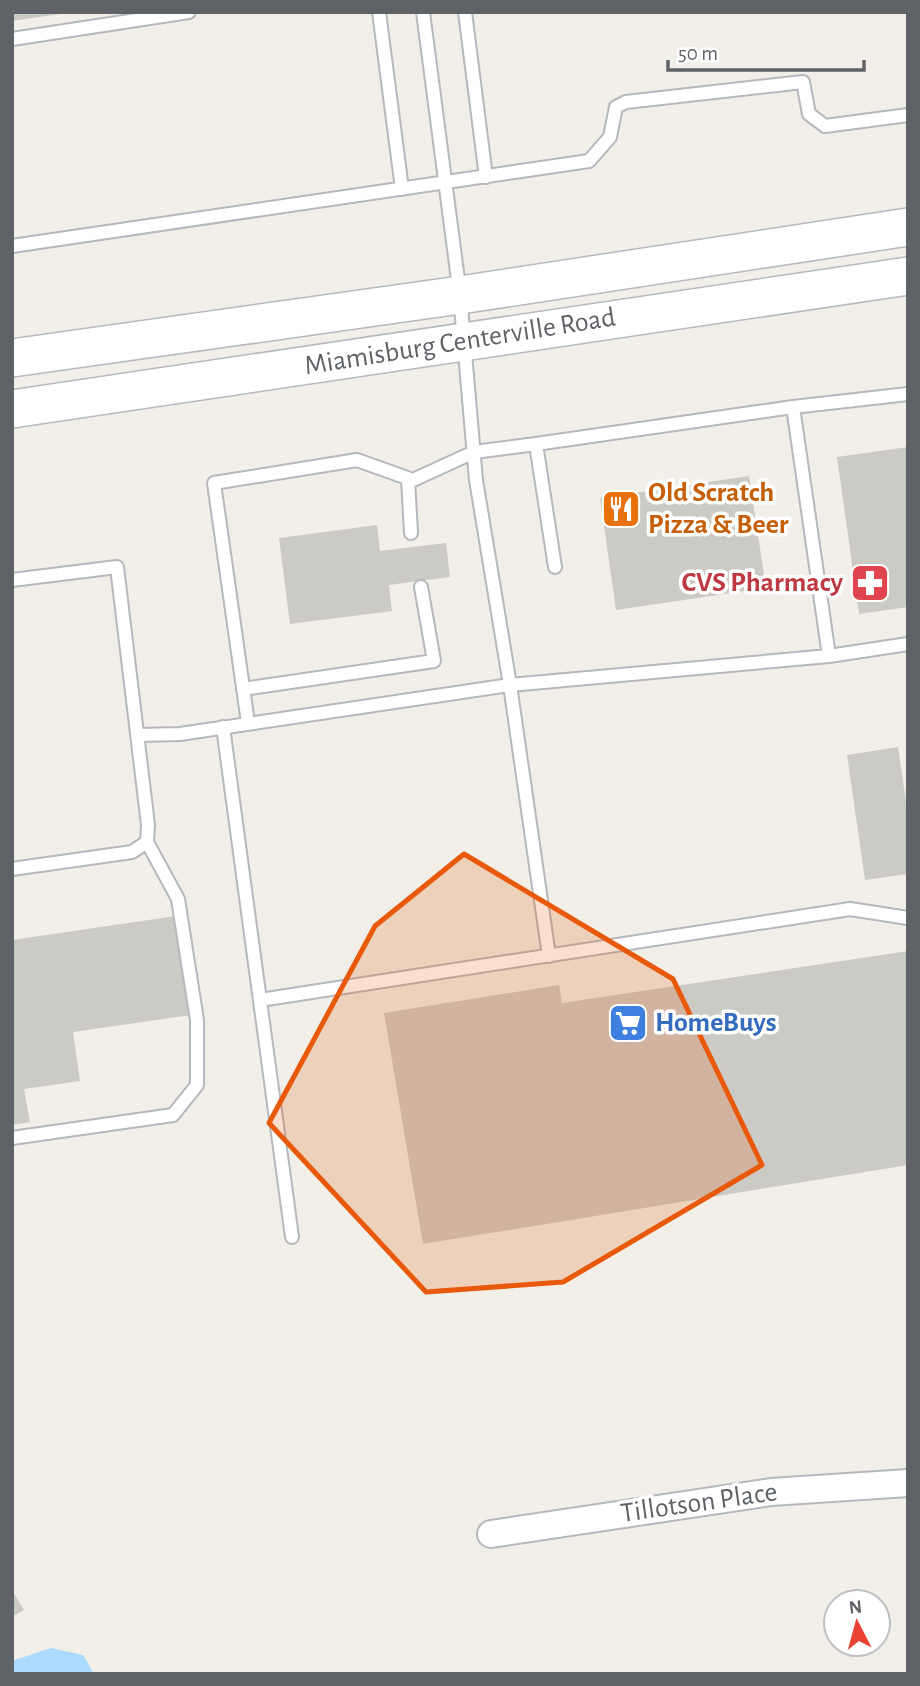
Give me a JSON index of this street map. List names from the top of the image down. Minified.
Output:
{"streets":{"main road":["Miamisburg Centerville Road"],"street":["Tillotson Place"]},"places":{"restaurant":["Old Scratch Pizza & Beer"],"pharmacy":["CVS Pharmacy"],"supermarket":["HomeBuys"]},"scale_bar":"50 m","north":"top"}
